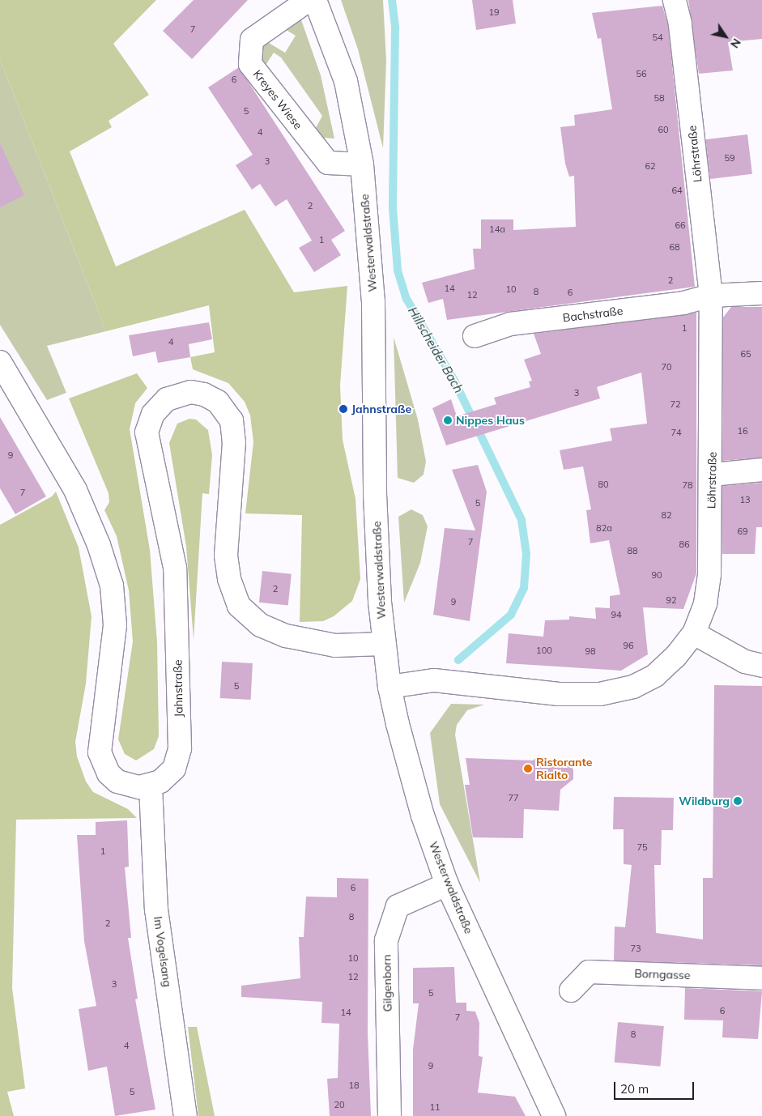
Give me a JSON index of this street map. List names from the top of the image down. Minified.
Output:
{"streets":{"street":["Kreyes Wiese","Löhrstraße","Westerwaldstraße","Bachstraße","Jahnstraße","Im Vogelsang","Borngasse","Gilgenborn"]},"crossings":[["Kreyes Wiese","Westerwaldstraße"],["Löhrstraße","Westerwaldstraße"],["Löhrstraße","Bachstraße"],["Westerwaldstraße","Jahnstraße"],["Westerwaldstraße","Gilgenborn"],["Jahnstraße","Im Vogelsang"]],"water":["Hillscheider Bach"],"places":["Jahnstraße","Nippes Haus","Ristorante Rialto","Wildburg"],"house_numbers":["19","7","54","56","6","58","5","60","4","59","3","62","64","2","66","14a","1","68","2","14","10","8","6","12","1","4","65","70","3","72","16","74","9","80","78","7","13","5","82","82a","69","7","86","88","90","2","92","9","94","96","100","98","5","77","75","1","6","8","2","73","10","12","3","5","6","14","7","8","4","9","18","5","20","11"],"scale_bar":"20 m","north":"bottom right"}
